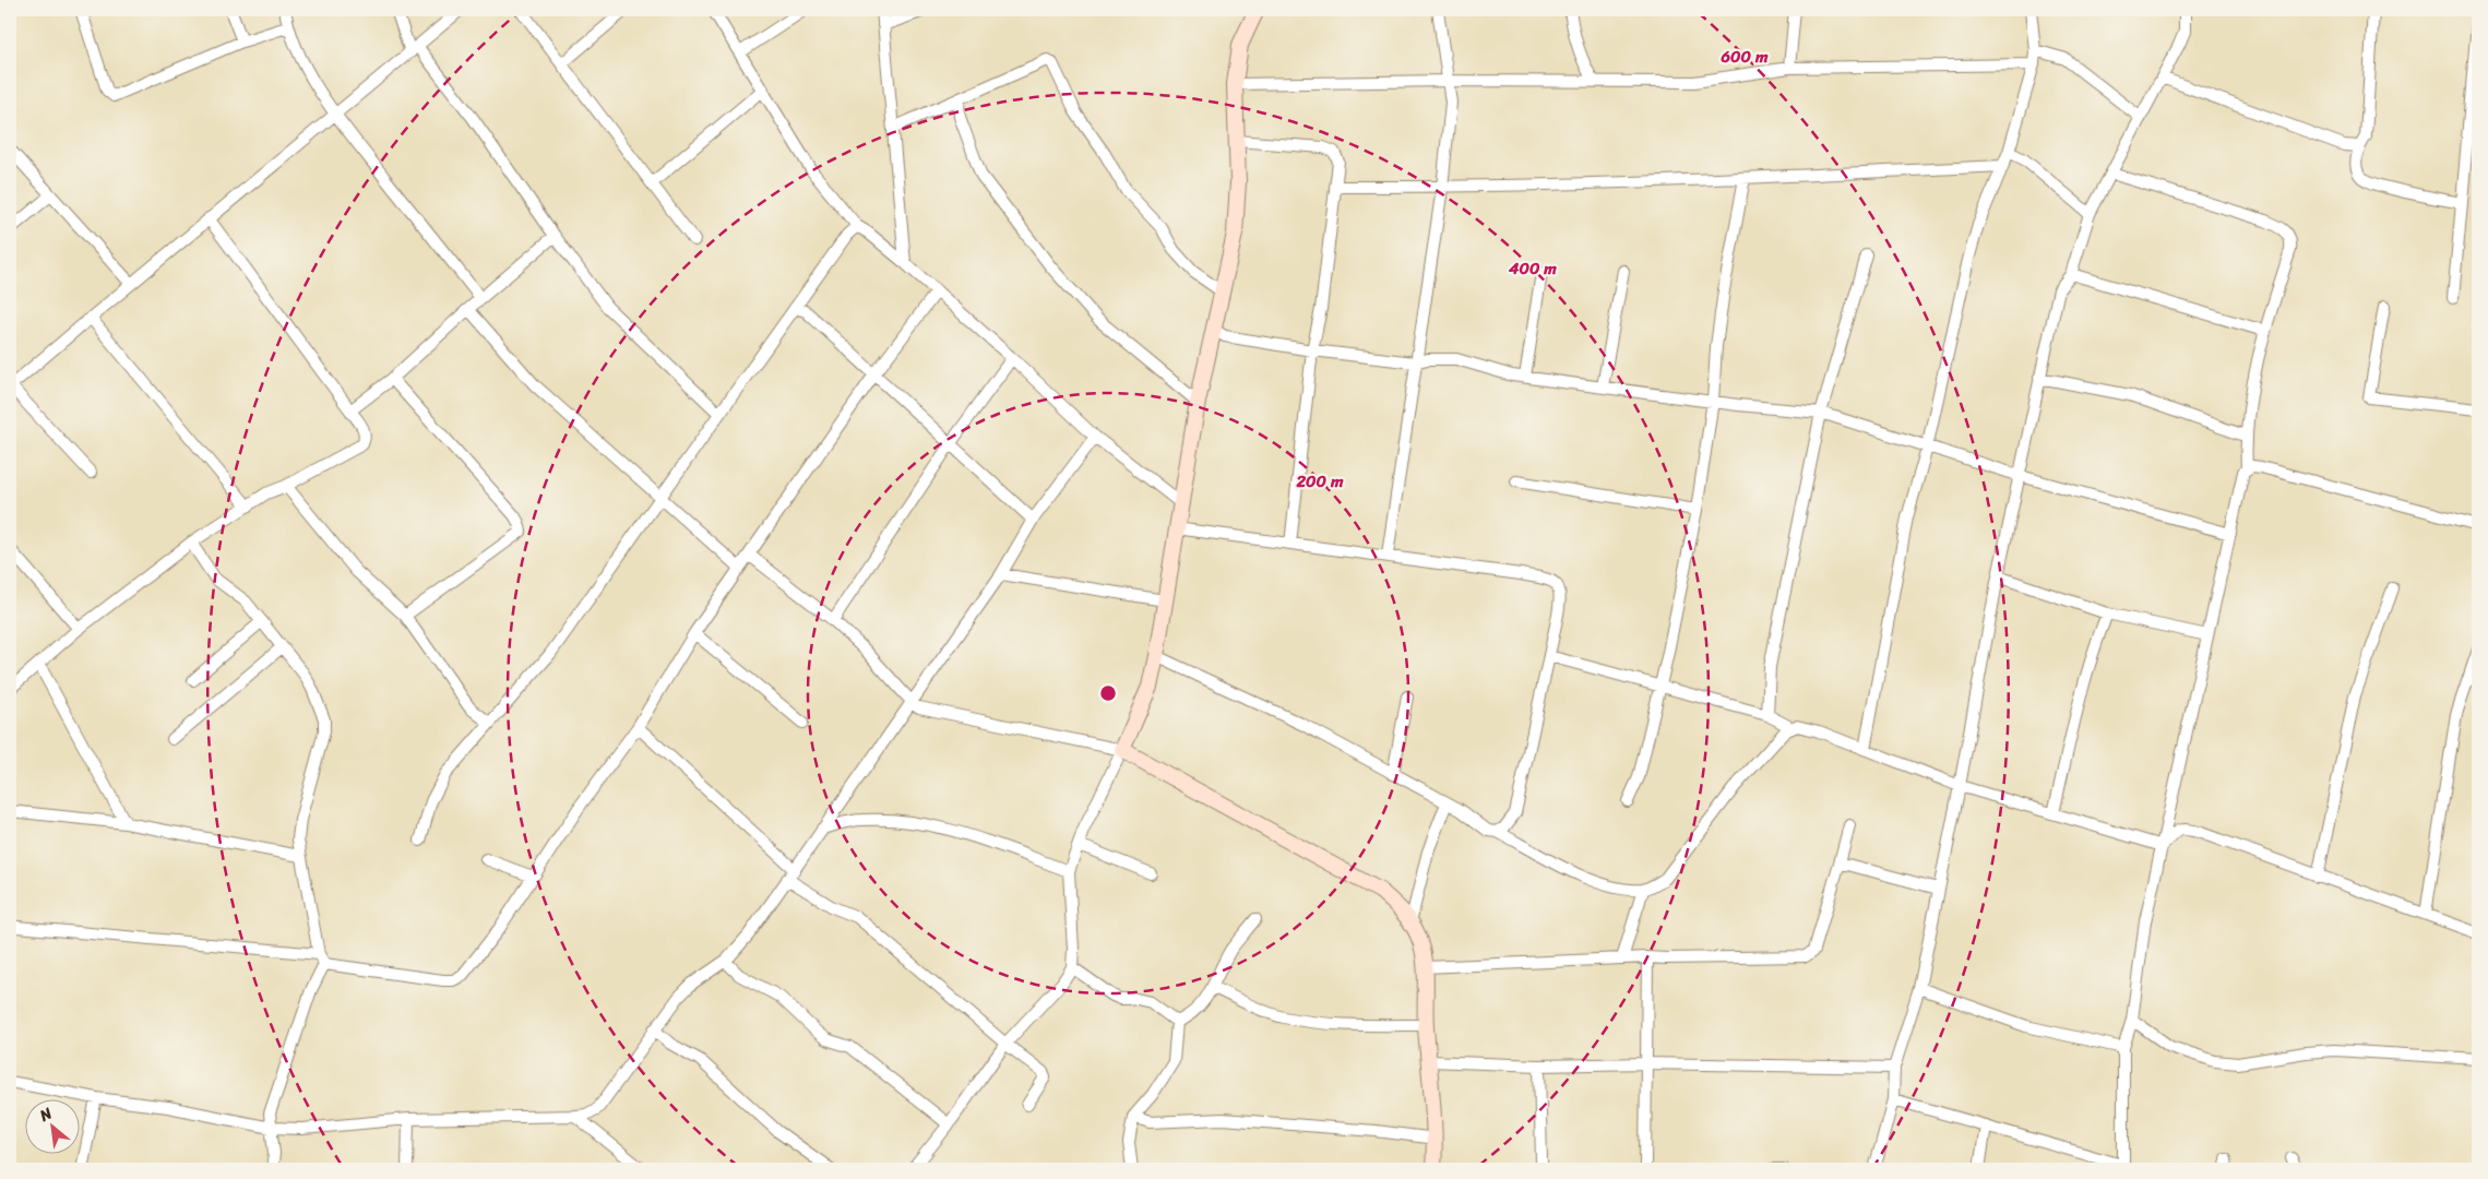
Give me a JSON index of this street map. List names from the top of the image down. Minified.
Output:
{"north":"top left","rings":["600 m","400 m","200 m"]}
